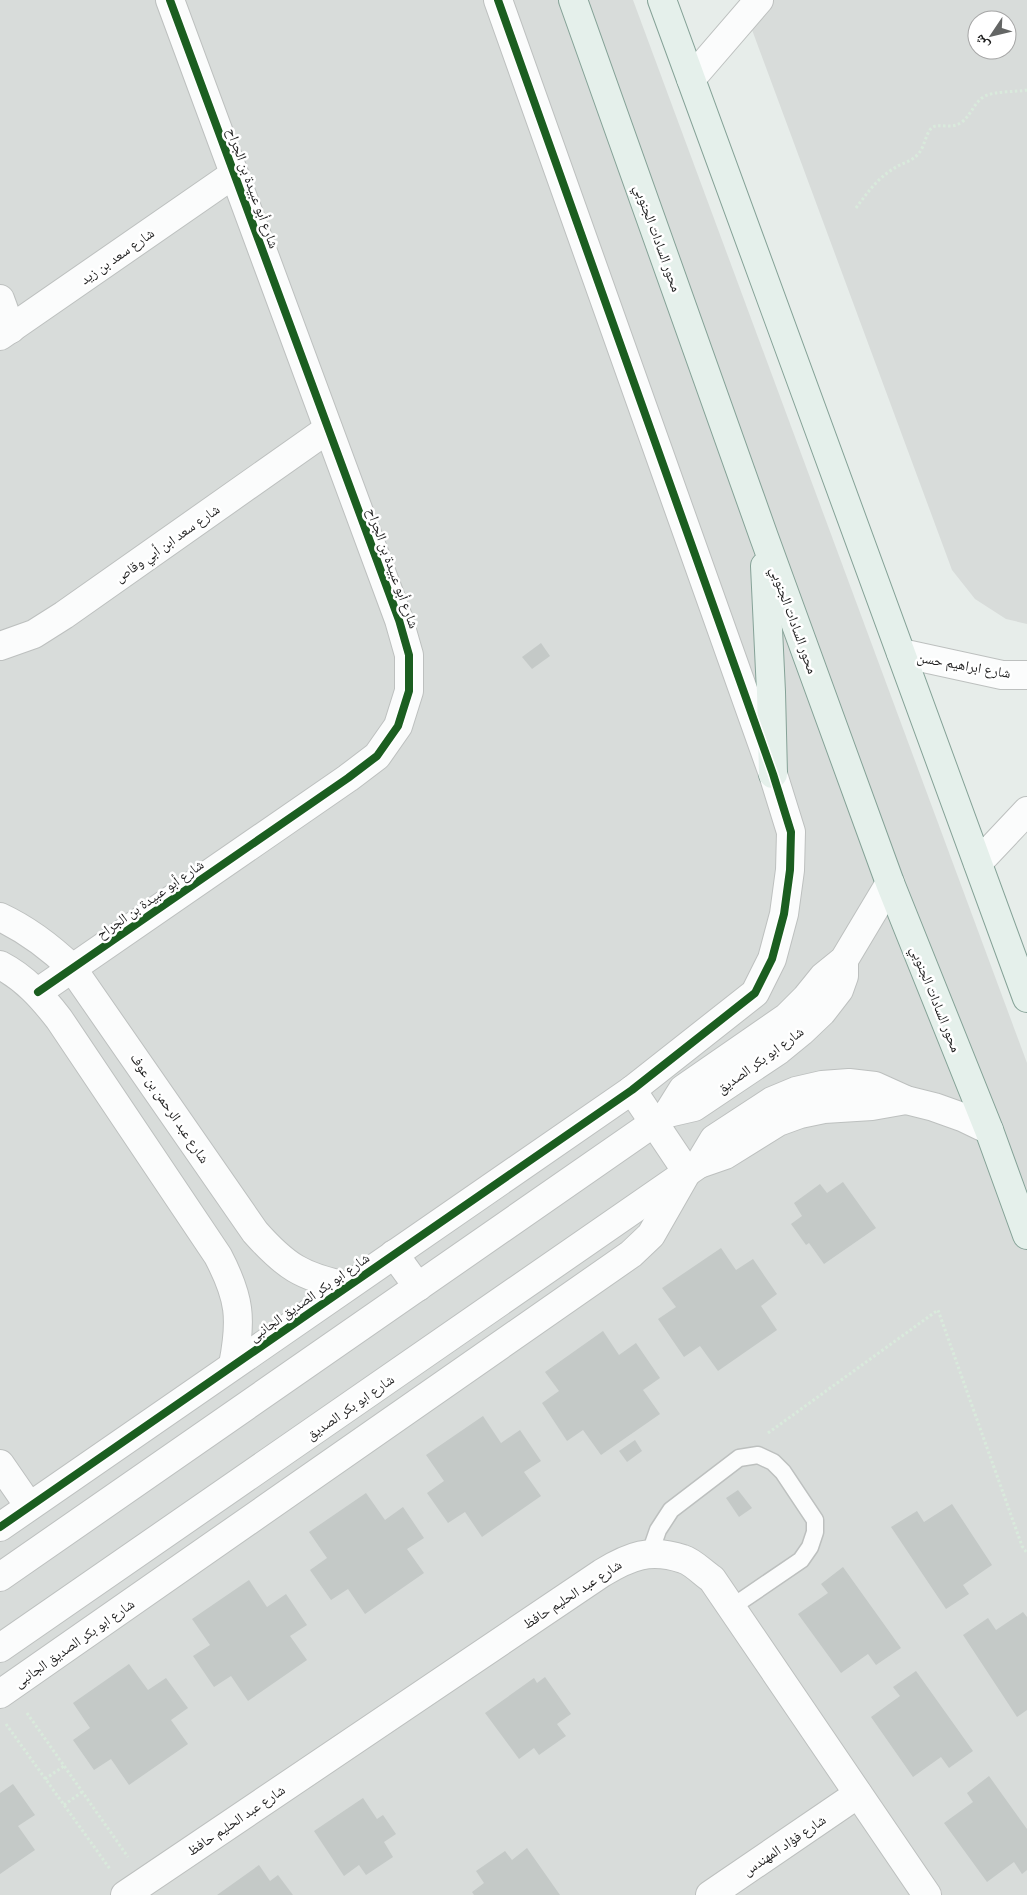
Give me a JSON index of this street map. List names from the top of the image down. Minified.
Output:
{"streets":{"main road":["محور السادات الجنوبي"],"street":["شارع أبو عبيدة بن الجراح","شارع سعد بن زيد","شارع سعد ابن أبي وقاص","شارع ابراهيم حسن","شارع ابو بكر الصديق","شارع عبد الرحمن بن عوف","شارع ابو بكر الصديق الجانبى","شارع عبد الحليم حافظ","شارع فؤاد المهندس"]},"crossings":[["شارع أبو عبيدة بن الجراح","شارع سعد بن زيد"],["شارع أبو عبيدة بن الجراح","شارع سعد ابن أبي وقاص"],["شارع أبو عبيدة بن الجراح","شارع عبد الرحمن بن عوف"],["محور السادات الجنوبي","شارع ابو بكر الصديق"],["شارع ابو بكر الصديق","شارع ابو بكر الصديق الجانبى"],["شارع عبد الرحمن بن عوف","شارع ابو بكر الصديق الجانبى"],["شارع عبد الحليم حافظ","شارع فؤاد المهندس"]],"north":"bottom left"}
